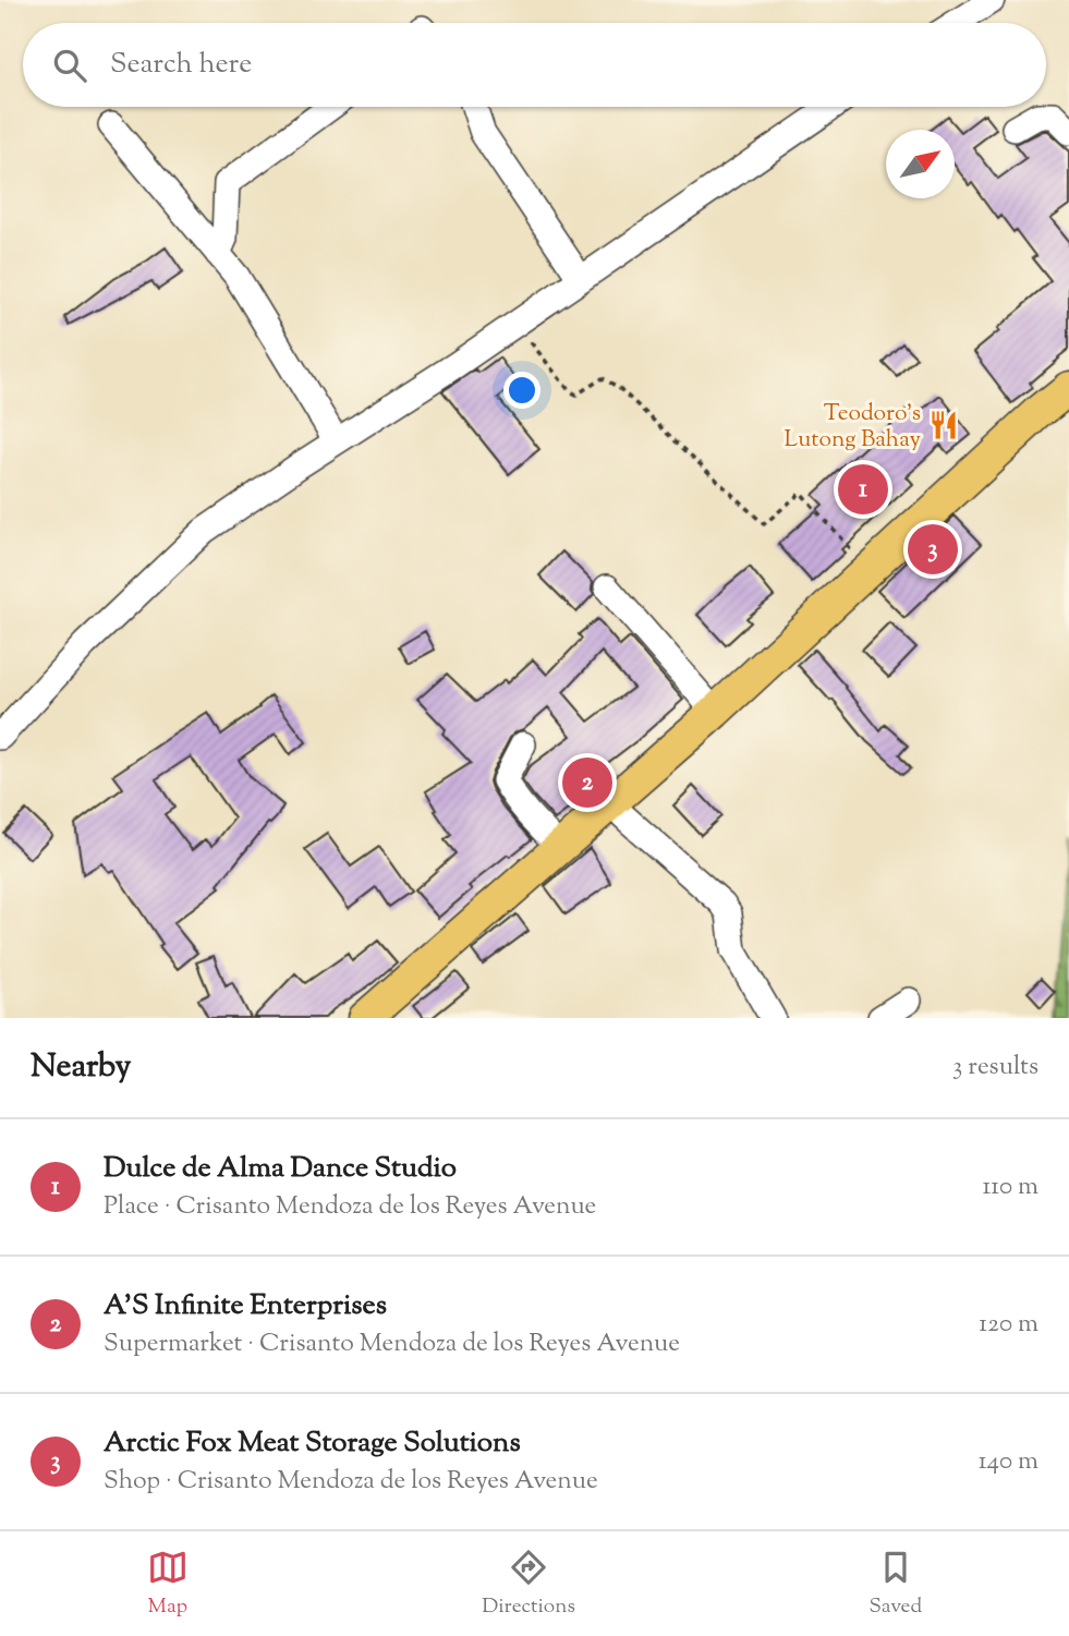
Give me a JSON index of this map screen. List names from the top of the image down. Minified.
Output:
{"places":{"restaurant":["Teodoro's Lutong Bahay"]},"north":"top right","page":{"search":"Search here","pins":["1","3","2"],"heading":["Nearby","3 results"],"list":[{"mark":"1","name":"Dulce de Alma Dance Studio","note":"Place · Crisanto Mendoza de los Reyes Avenue","value":"110 m"},{"mark":"2","name":"A'S Infinite Enterprises","note":"Supermarket · Crisanto Mendoza de los Reyes Avenue","value":"120 m"},{"mark":"3","name":"Arctic Fox Meat Storage Solutions","note":"Shop · Crisanto Mendoza de los Reyes Avenue","value":"140 m"}],"nav":["Map","Directions","Saved"]}}
